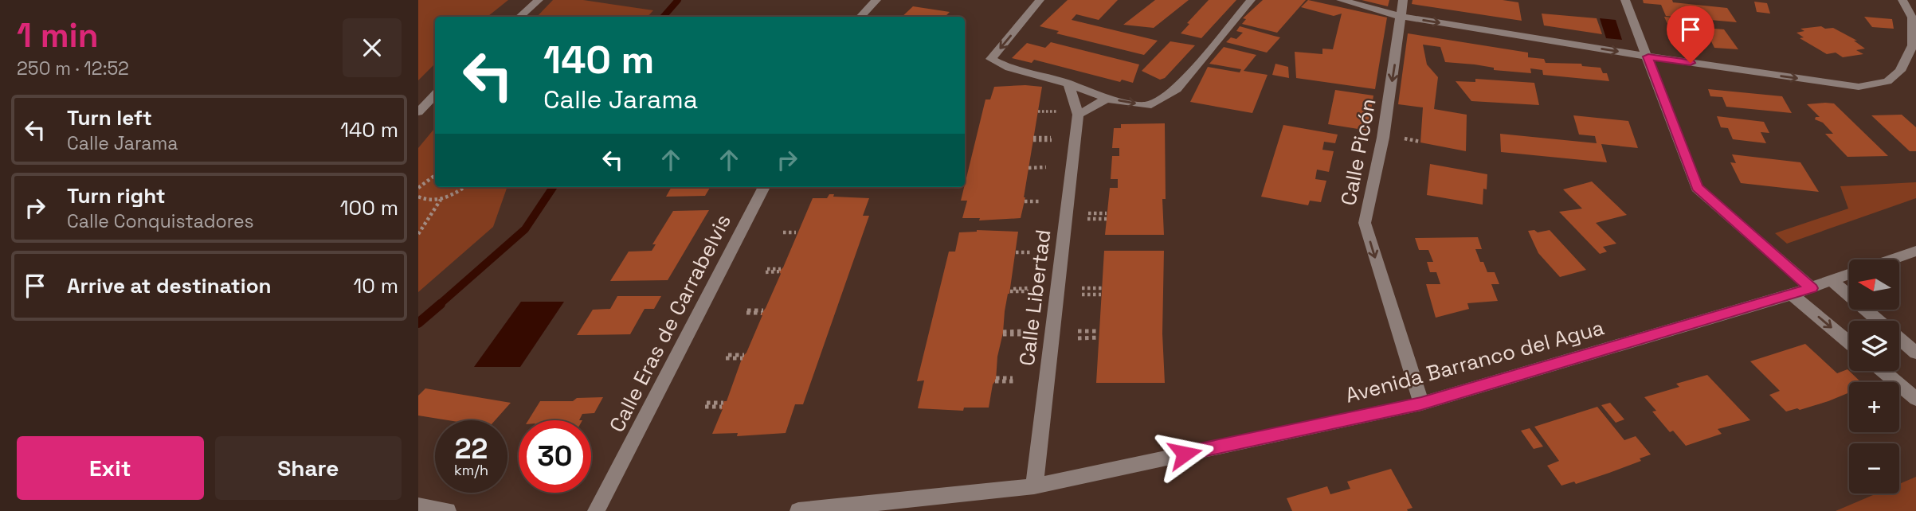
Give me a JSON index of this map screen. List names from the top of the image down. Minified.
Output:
{"streets":{"street":["Calle Picón","Calle Libertad","Calle Eras de Carrabelvis","Avenida Barranco del Agua"]},"crossings":[["Calle Picón","Avenida Barranco del Agua"],["Calle Libertad","Avenida Barranco del Agua"]],"one_way":["Calle Picón"],"north":"left","page":{"heading":["1 min","250 m · 12:52"],"turn":["140 m","Calle Jarama"],"list":[{"name":"Turn left","note":"Calle Jarama","value":"140 m"},{"name":"Turn right","note":"Calle Conquistadores","value":"100 m"},{"name":"Arrive at destination","value":"10 m"}],"map_buttons":["+","−"],"speed":"22 km/h","limit":"30","buttons":["Exit","Share"]}}
